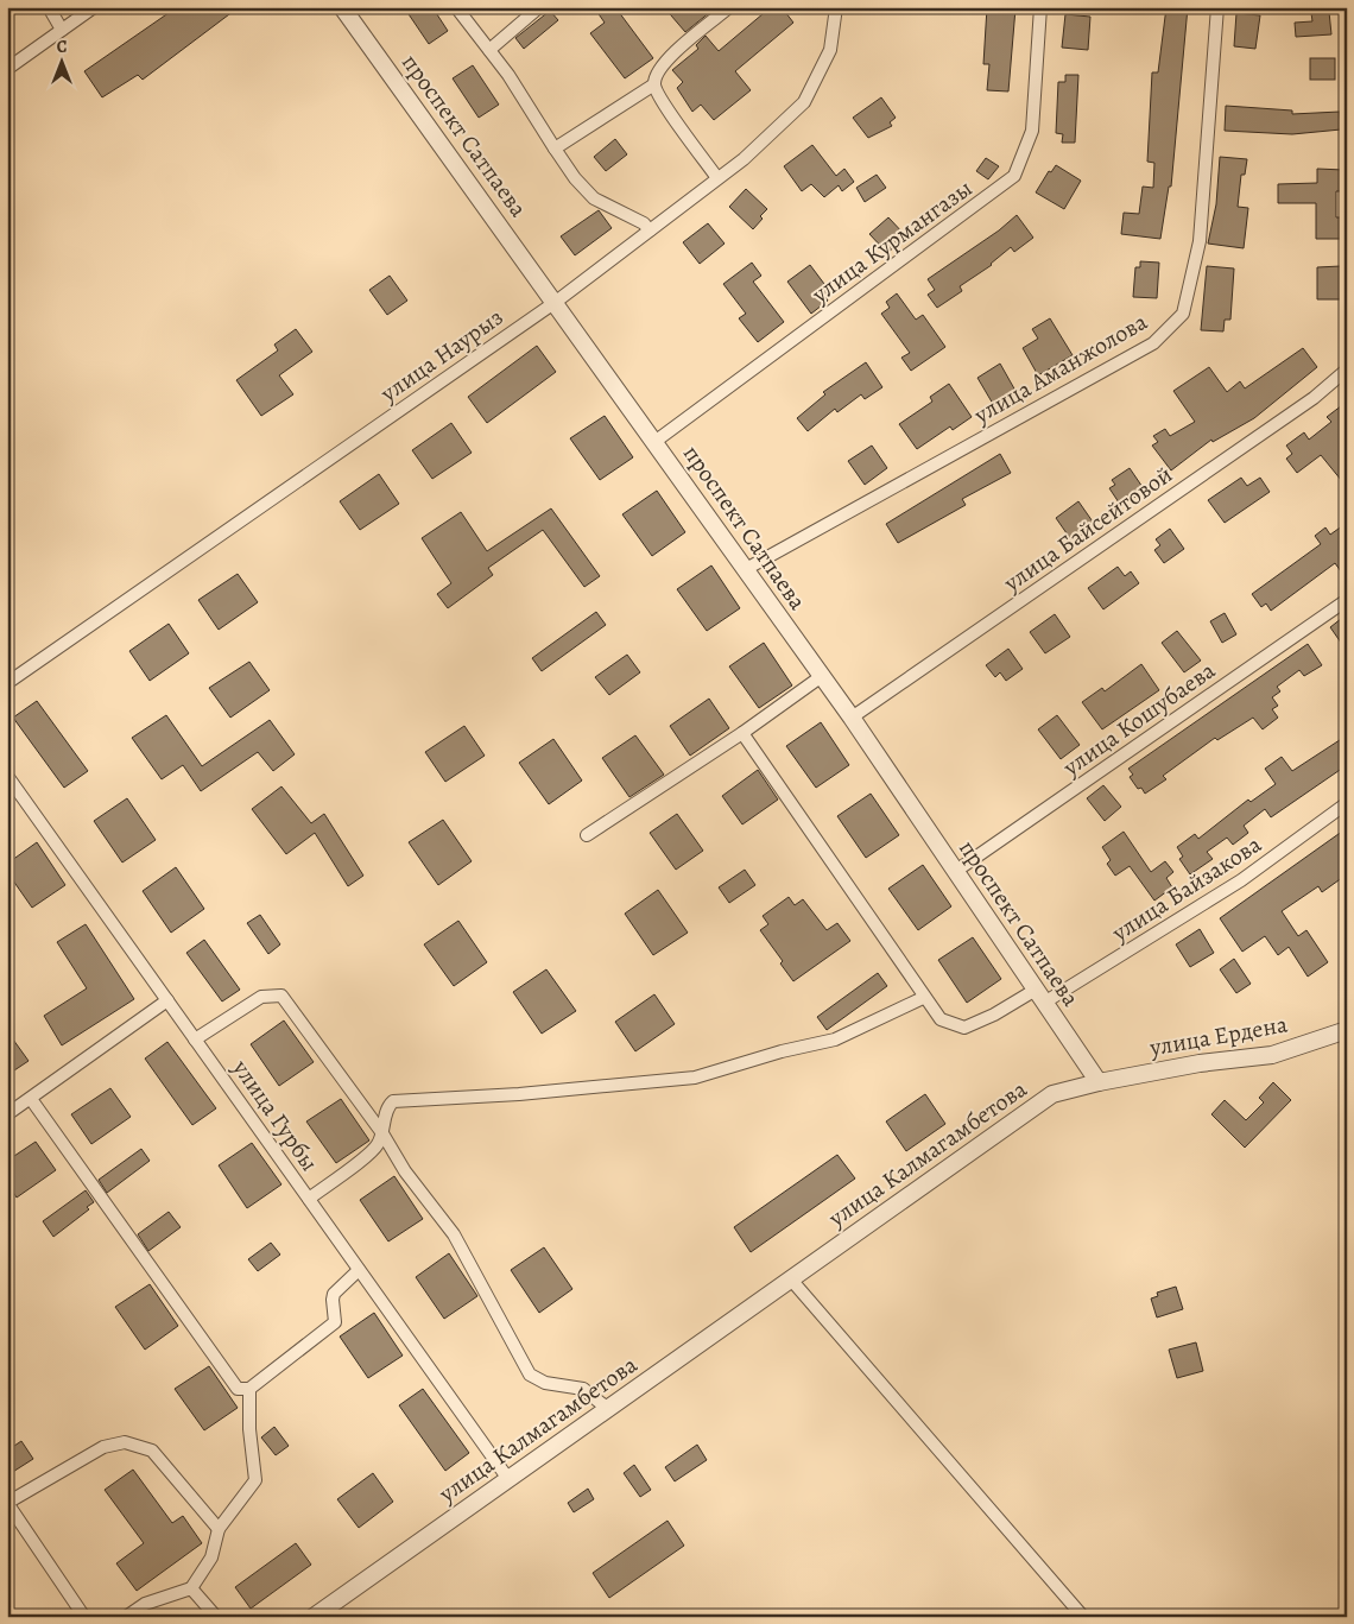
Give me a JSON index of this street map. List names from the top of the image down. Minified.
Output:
{"streets":{"street":["проспект Сатпаева","улица Курмангазы","улица Наурыз","улица Аманжолова","улица Байсейтовой","улица Кошубаева","улица Байзакова","улица Ердена","улица Гурбы","улица Калмагамбетова"]},"crossings":[["проспект Сатпаева","улица Курмангазы"],["проспект Сатпаева","улица Наурыз"],["проспект Сатпаева","улица Аманжолова"],["проспект Сатпаева","улица Байсейтовой"],["проспект Сатпаева","улица Кошубаева"],["проспект Сатпаева","улица Байзакова"],["проспект Сатпаева","улица Ердена"],["проспект Сатпаева","улица Калмагамбетова"],["улица Ердена","улица Калмагамбетова"],["улица Гурбы","улица Калмагамбетова"]],"north":"top"}
